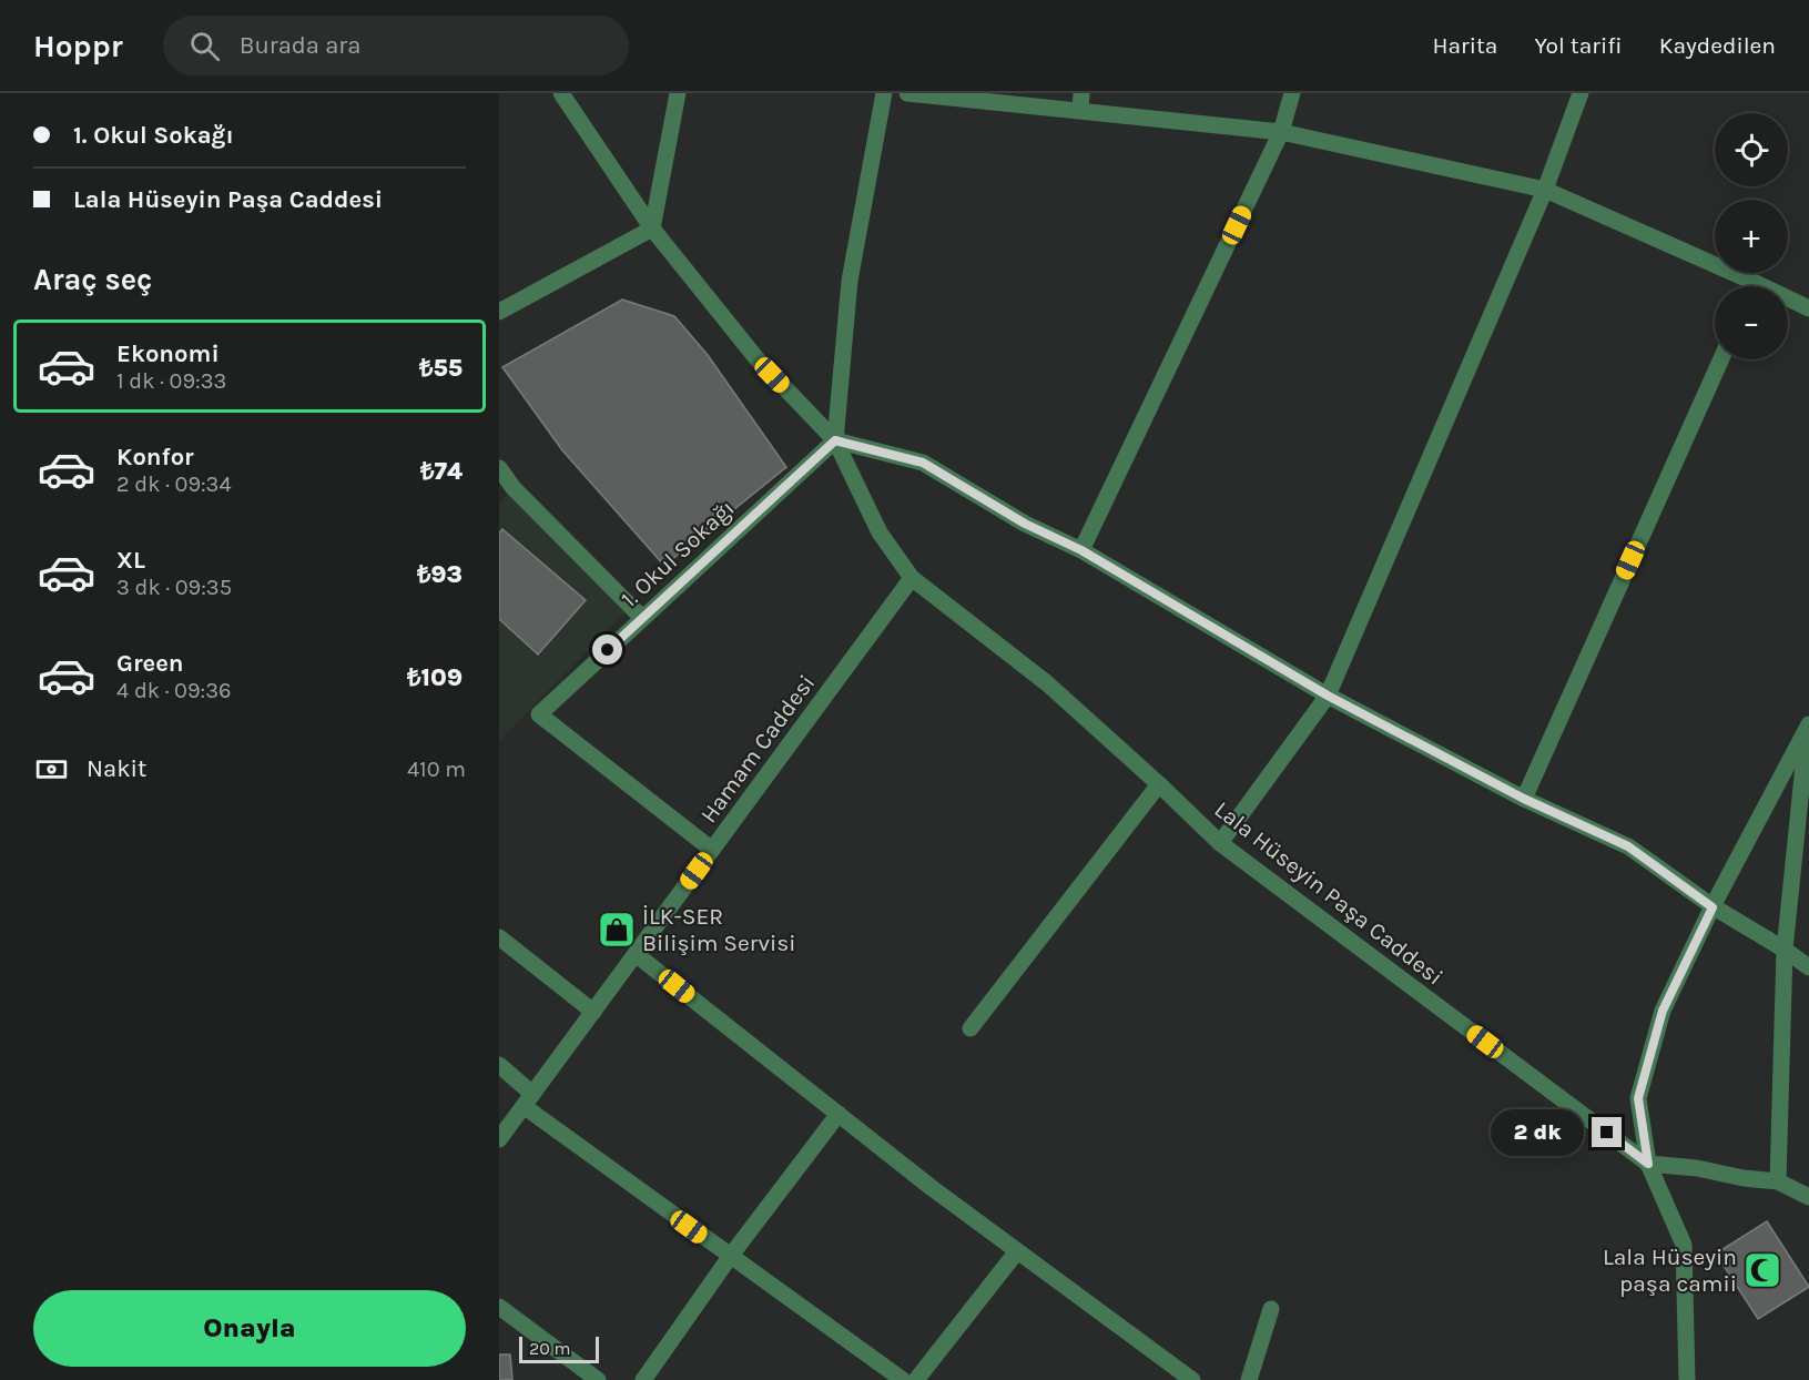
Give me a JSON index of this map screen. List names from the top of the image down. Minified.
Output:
{"streets":{"street":["1. Okul Sokağı","Hamam Caddesi","Lala Hüseyin Paşa Caddesi"]},"crossings":[["1. Okul Sokağı","Hamam Caddesi"],["1. Okul Sokağı","Lala Hüseyin Paşa Caddesi"],["Hamam Caddesi","Lala Hüseyin Paşa Caddesi"]],"places":{"shop":["İLK-SER Bilişim Servisi"],"mosque":["Lala Hüseyin paşa camii"]},"scale_bar":"20 m","page":{"header":"Hoppr","search":"Burada ara","nav":["Harita","Yol tarifi","Kaydedilen"],"banner":["1. Okul Sokağı","Lala Hüseyin Paşa Caddesi"],"map_buttons":["+","−"],"heading":"Araç seç","list":[{"name":"Ekonomi","note":"1 dk · 09:33","value":"₺55"},{"name":"Konfor","note":"2 dk · 09:34","value":"₺74"},{"name":"XL","note":"3 dk · 09:35","value":"₺93"},{"name":"Green","note":"4 dk · 09:36","value":"₺109"}],"pay":["Nakit","410 m"],"bubble":"2 dk","buttons":"Onayla","scale":"20 m"}}
